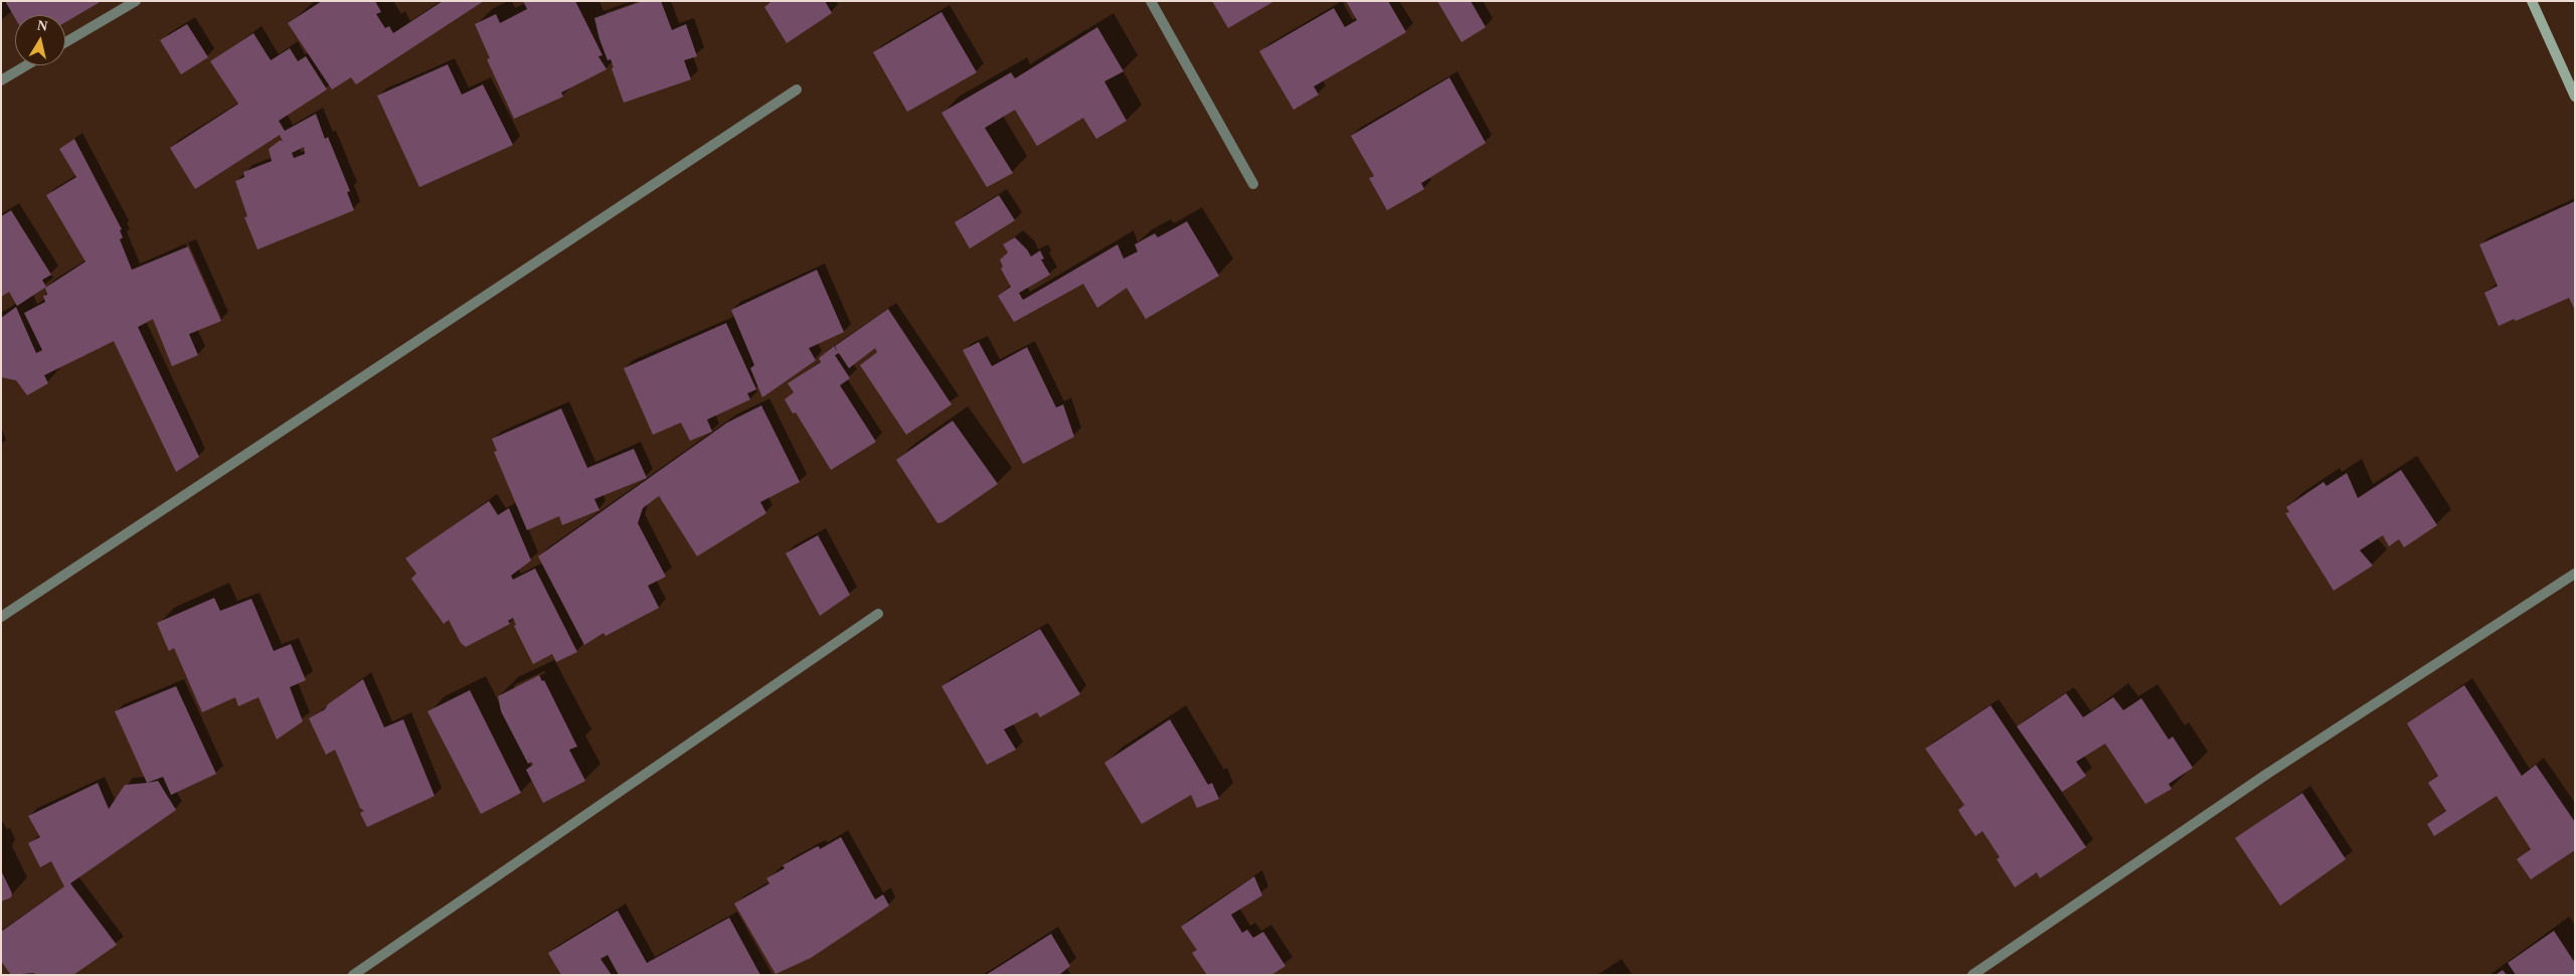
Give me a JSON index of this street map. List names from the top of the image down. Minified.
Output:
{"north":"top"}
